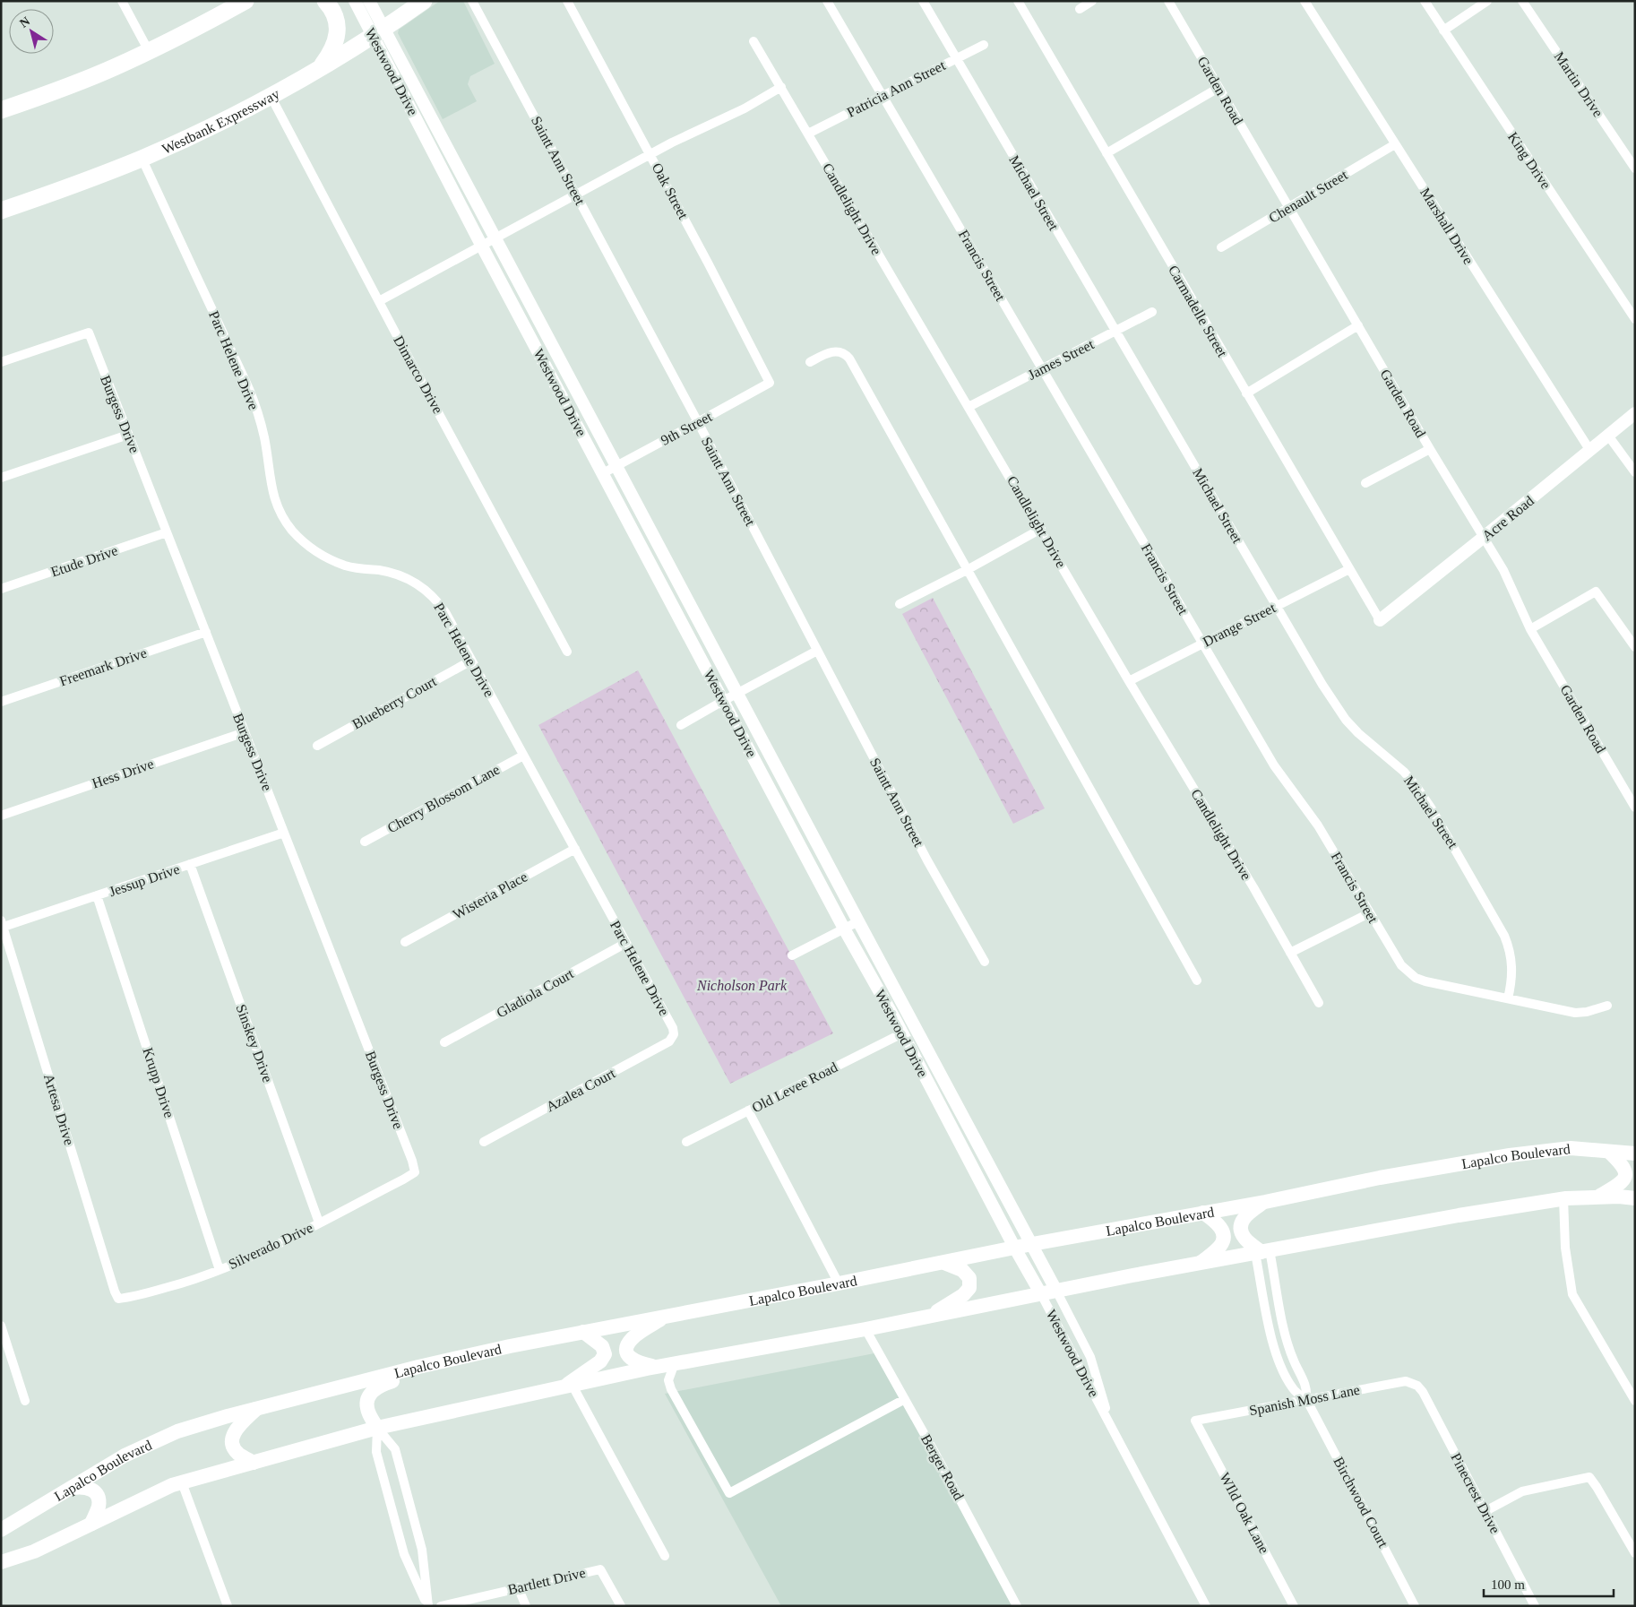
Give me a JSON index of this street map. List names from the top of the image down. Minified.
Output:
{"streets":{"highway":["Westbank Expressway"],"main road":["Lapalco Boulevard"],"street":["Westwood Drive","Martin Drive","Patricia Ann Street","Garden Road","Saintt Ann Street","King Drive","Oak Street","Michael Street","Chenault Street","Candlelight Drive","Marshall Drive","Francis Street","Carmadelle Street","James Street","Parc Helene Drive","Dimarco Drive","Burgess Drive","9th Street","Acre Road","Etude Drive","Drange Street","Freemark Drive","Blueberry Court","Hess Drive","Cherry Blossom Lane","Jessup Drive","Wisteria Place","Gladiola Court","Sinskey Drive","Krupp Drive","Old Levee Road","Azalea Court","Artesa Drive","Silverado Drive","Spanish Moss Lane","Berger Road","Pinecrest Drive","Birchwood Court","WIld Oak Lane","Bartlett Drive"]},"crossings":[["Westwood Drive","Westbank Expressway"],["Westwood Drive","9th Street"],["Westwood Drive","Old Levee Road"],["Westwood Drive","Lapalco Boulevard"],["Patricia Ann Street","Michael Street"],["Patricia Ann Street","Candlelight Drive"],["Patricia Ann Street","Francis Street"],["Garden Road","Chenault Street"],["Garden Road","Acre Road"],["Westbank Expressway","Parc Helene Drive"],["Westbank Expressway","Dimarco Drive"],["Saintt Ann Street","9th Street"],["Oak Street","9th Street"],["Michael Street","Francis Street"],["Michael Street","James Street"],["Michael Street","Drange Street"],["Chenault Street","Marshall Drive"],["Candlelight Drive","James Street"],["Candlelight Drive","Drange Street"],["Marshall Drive","Acre Road"],["Francis Street","James Street"],["Francis Street","Drange Street"],["Carmadelle Street","Acre Road"],["Carmadelle Street","Drange Street"],["Parc Helene Drive","Blueberry Court"],["Parc Helene Drive","Cherry Blossom Lane"],["Parc Helene Drive","Wisteria Place"],["Parc Helene Drive","Gladiola Court"],["Parc Helene Drive","Azalea Court"],["Burgess Drive","Etude Drive"],["Burgess Drive","Freemark Drive"],["Burgess Drive","Hess Drive"],["Burgess Drive","Jessup Drive"],["Burgess Drive","Silverado Drive"],["Jessup Drive","Sinskey Drive"],["Jessup Drive","Krupp Drive"],["Jessup Drive","Artesa Drive"],["Sinskey Drive","Silverado Drive"],["Krupp Drive","Silverado Drive"],["Artesa Drive","Silverado Drive"],["Spanish Moss Lane","Pinecrest Drive"],["Spanish Moss Lane","Birchwood Court"],["Spanish Moss Lane","WIld Oak Lane"]],"parks":["Nicholson Park"],"scale_bar":"100 m","north":"top left"}
